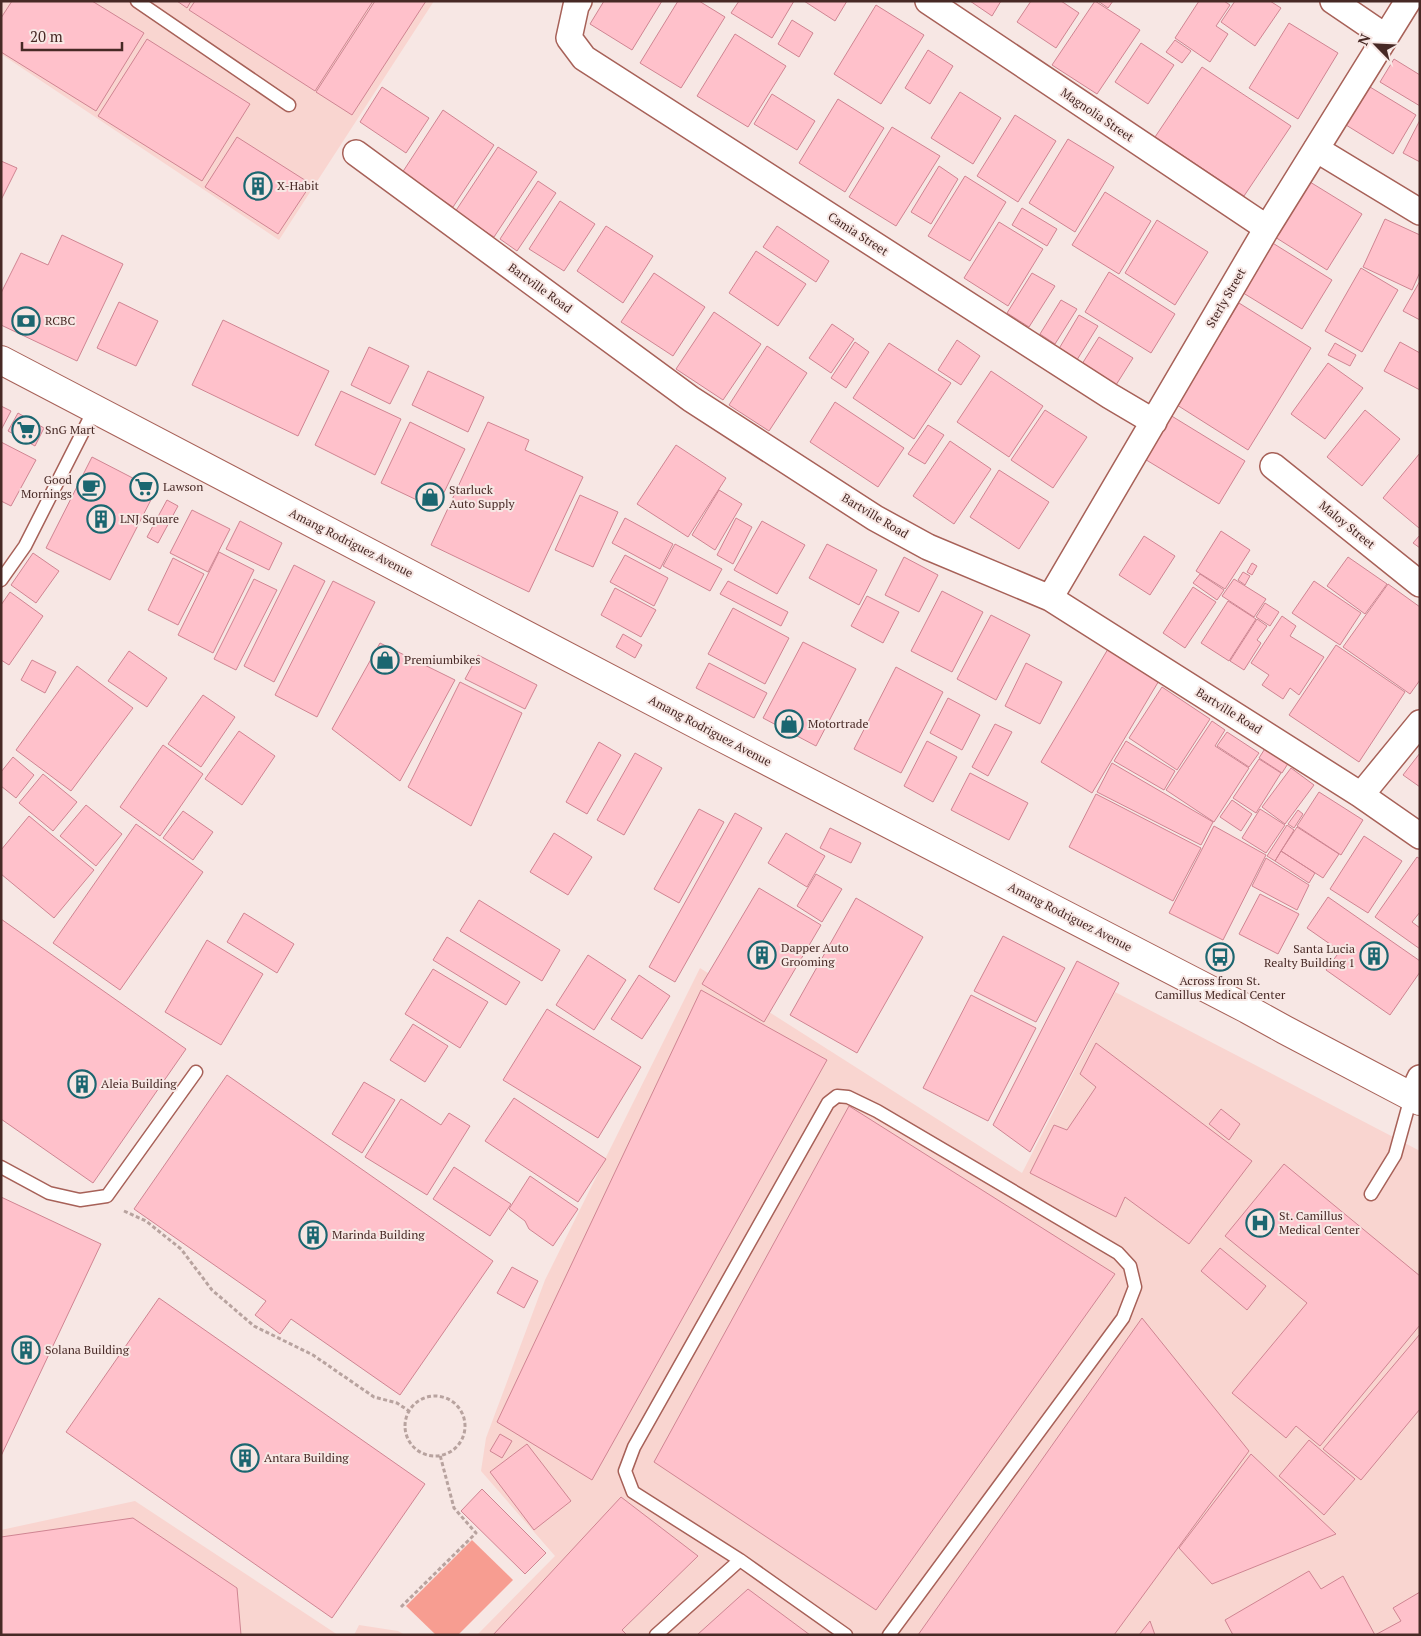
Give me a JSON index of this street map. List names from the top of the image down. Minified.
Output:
{"streets":{"main road":["Amang Rodriguez Avenue"],"street":["Magnolia Street","Camia Street","Bartville Road","Sterly Street","Maloy Street"]},"crossings":[["Magnolia Street","Sterly Street"],["Camia Street","Sterly Street"],["Bartville Road","Sterly Street"]],"places":{"building":["X-Habit","LNJ Square","Dapper Auto Grooming","Santa Lucia Realty Building 1","Aleia Building","Marinda Building","Solana Building","Antara Building"],"bank":["RCBC"],"supermarket":["SnG Mart","Lawson"],"cafe":["Good Mornings"],"shop":["Starluck Auto Supply","Premiumbikes","Motortrade"],"bus stop":["Across from St. Camillus Medical Center"],"hospital":["St. Camillus Medical Center"]},"scale_bar":"20 m","north":"top left"}
